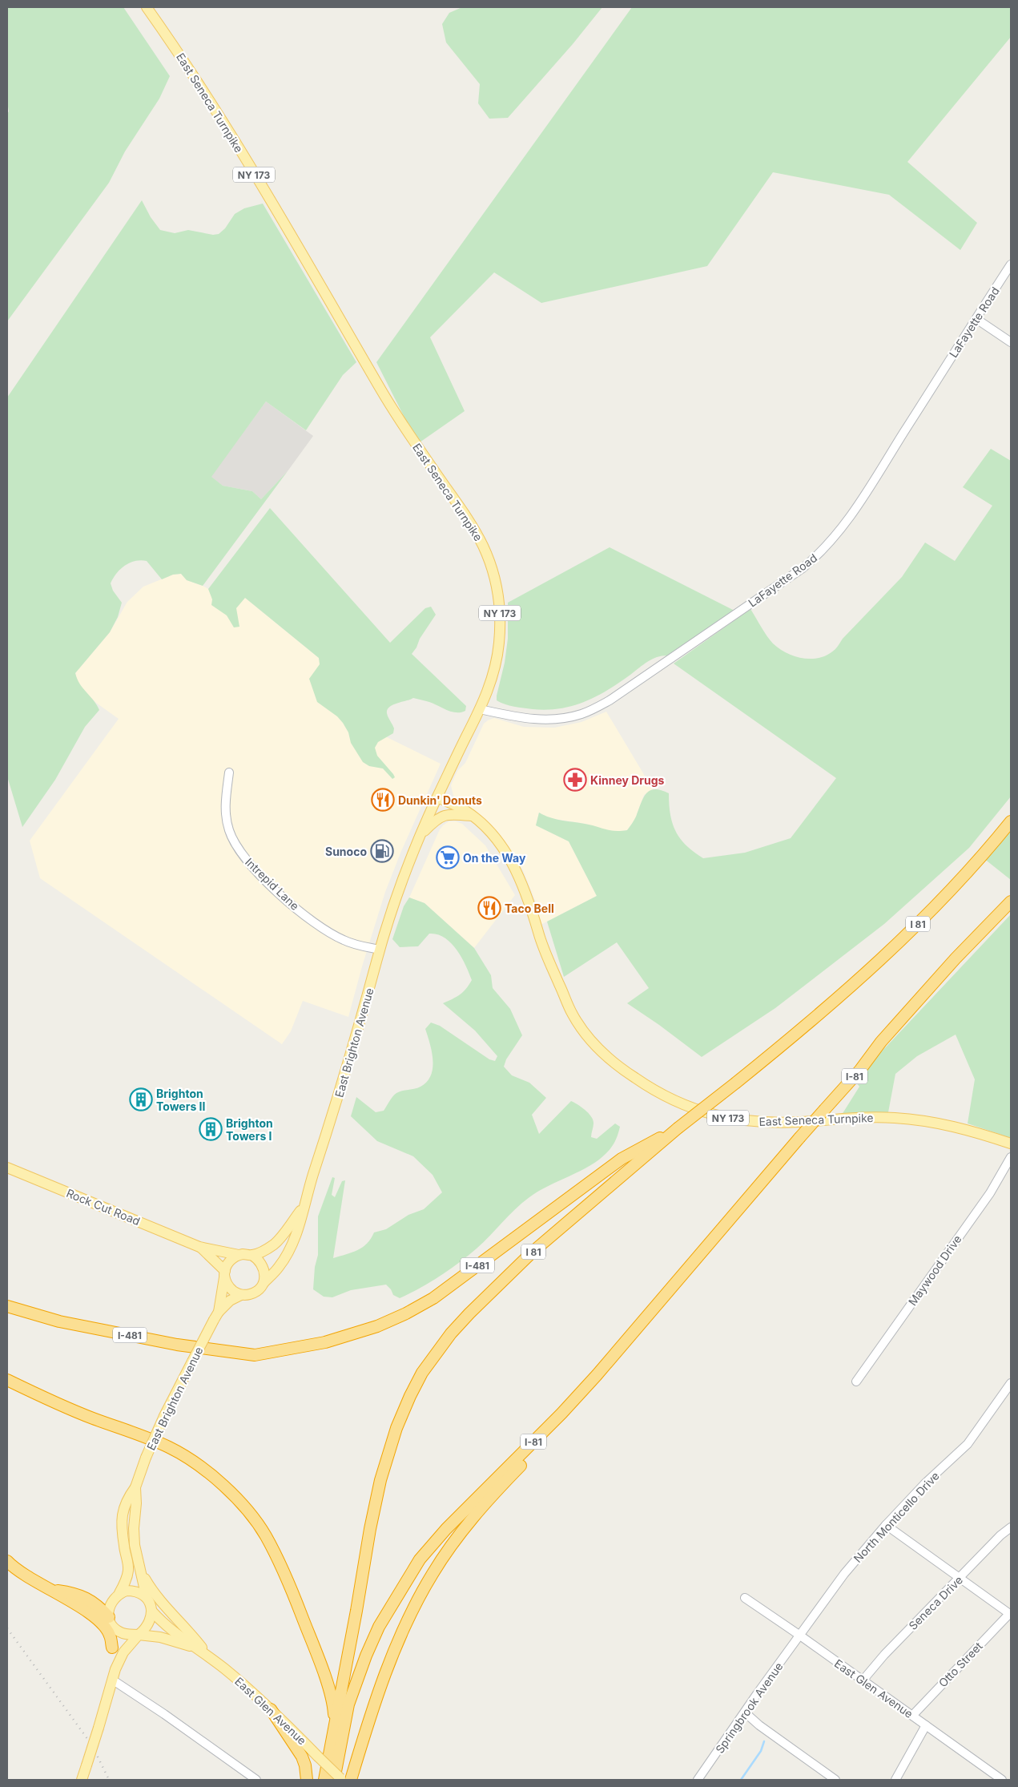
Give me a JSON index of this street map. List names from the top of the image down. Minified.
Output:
{"streets":{"highway":["I 81","I-81","I-481"],"main road":["East Seneca Turnpike","NY 173","East Brighton Avenue","Rock Cut Road","East Glen Avenue"],"street":["LaFayette Road","Intrepid Lane","Maywood Drive","North Monticello Drive","Seneca Drive","Otto Street","Springbrook Avenue"]},"crossings":[["East Seneca Turnpike","LaFayette Road"],["East Seneca Turnpike","East Brighton Avenue"],["Intrepid Lane","East Brighton Avenue"],["I 81","I-481"],["East Brighton Avenue","Rock Cut Road"],["East Brighton Avenue","East Glen Avenue"],["I-81","East Glen Avenue"],["North Monticello Drive","East Glen Avenue"],["North Monticello Drive","Springbrook Avenue"],["Seneca Drive","East Glen Avenue"],["Otto Street","East Glen Avenue"],["East Glen Avenue","Springbrook Avenue"]],"places":{"pharmacy":["Kinney Drugs"],"restaurant":["Dunkin' Donuts","Taco Bell"],"fuel station":["Sunoco"],"supermarket":["On the Way"],"building":["Brighton Towers II","Brighton Towers I"]}}
